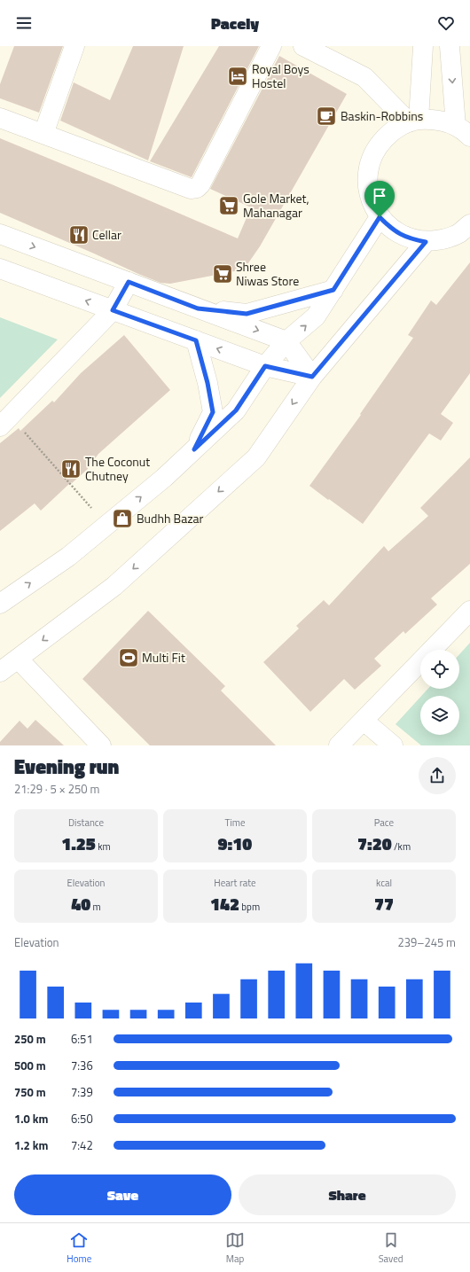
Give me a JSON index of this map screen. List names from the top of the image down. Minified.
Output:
{"places":{"hotel":["Royal Boys Hostel"],"cafe":["Baskin-Robbins"],"supermarket":["Gole Market, Mahanagar","Shree Niwas Store"],"restaurant":["Cellar","The Coconut Chutney"],"shop":["Budhh Bazar"],"sports":["Multi Fit"]},"page":{"header":"Pacely","heading":["Evening run","21:29 · 5 × 250 m"],"stats":[["Distance","1.25 km"],["Time","9:10"],["Pace","7:20 /km"],["Elevation","40 m"],["Heart rate","142 bpm"],["kcal","77"]],"chart":["Elevation","239–245 m"],"list":[{"name":"250 m","note":"6:51"},{"name":"500 m","note":"7:36"},{"name":"750 m","note":"7:39"},{"name":"1.0 km","note":"6:50"},{"name":"1.2 km","note":"7:42"}],"buttons":["Save","Share"],"tabs":["Home","Map","Saved"]}}
